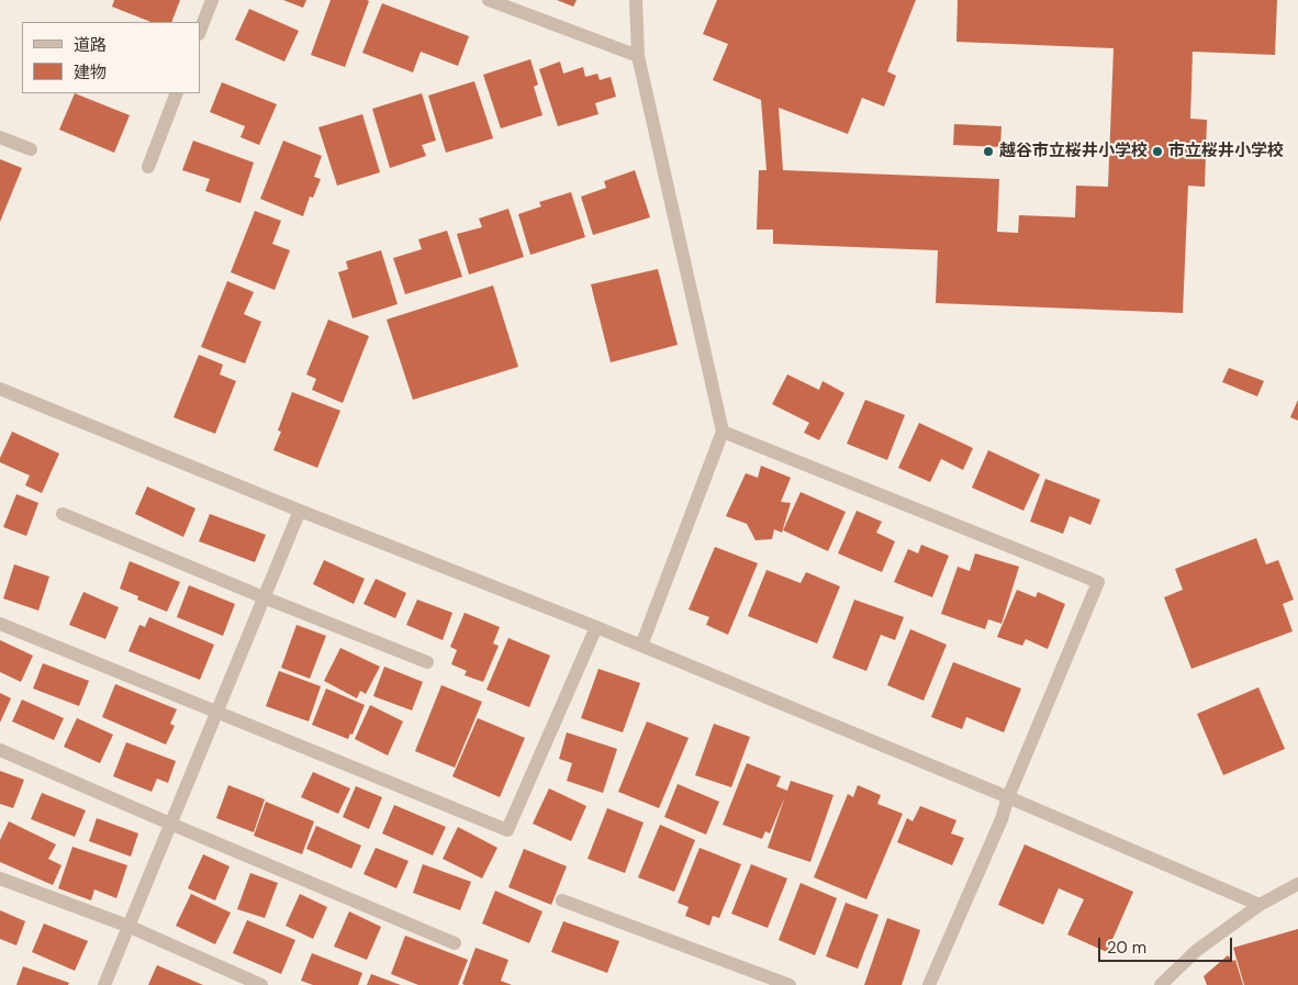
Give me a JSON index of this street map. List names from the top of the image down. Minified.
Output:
{"places":["越谷市立桜井小学校","市立桜井小学校"],"legend":["道路","建物"],"scale_bar":"20 m"}
